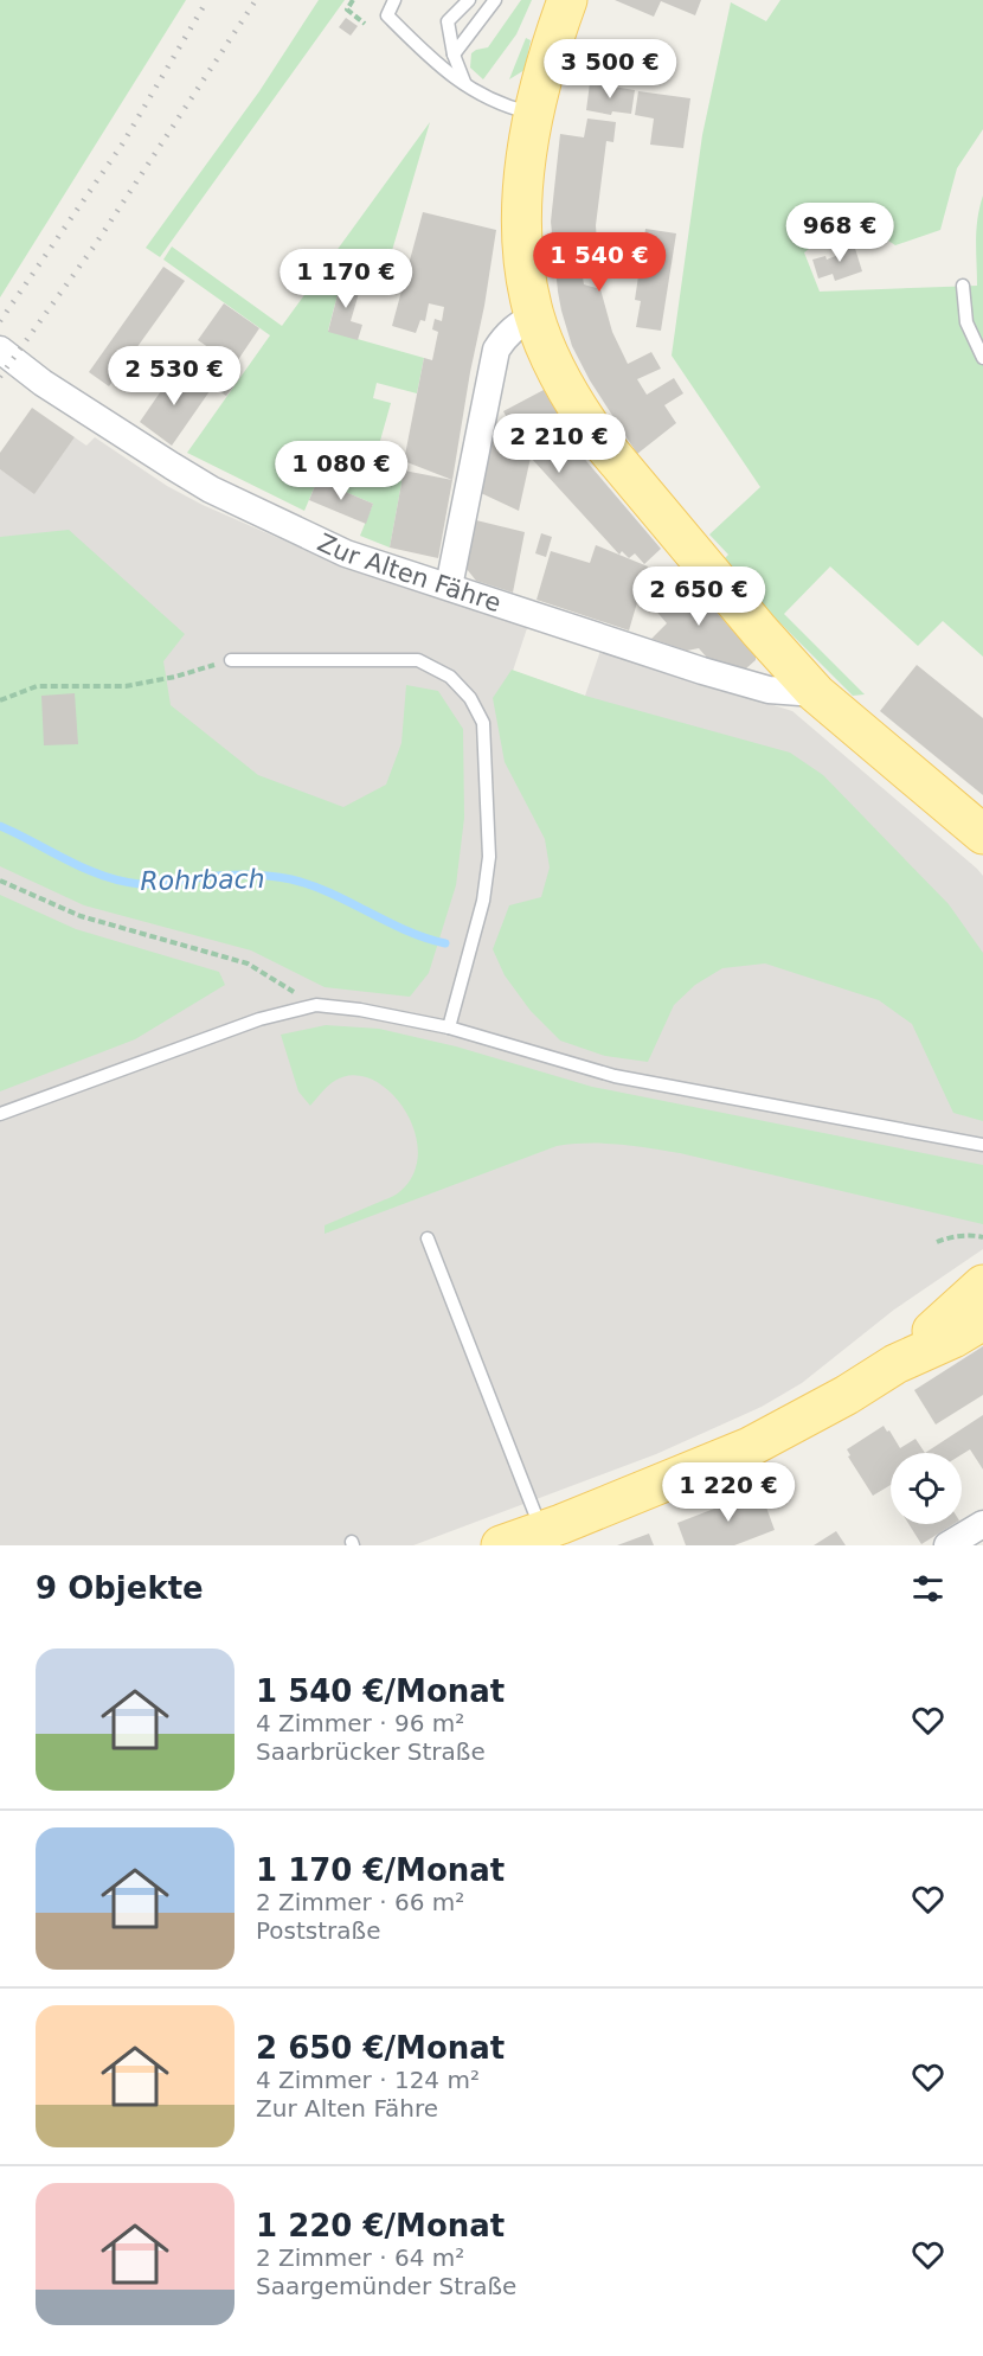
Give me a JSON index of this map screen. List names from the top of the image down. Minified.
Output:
{"streets":{"street":["Zur Alten Fähre"]},"water":["Rohrbach"],"page":{"price":["3 500 €","968 €","1 540 €","1 170 €","2 530 €","2 210 €","1 080 €","2 650 €","1 220 €"],"heading":"9 Objekte","list":[{"name":"1 540 €/Monat","note":"4 Zimmer · 96 m² · Saarbrücker Straße"},{"name":"1 170 €/Monat","note":"2 Zimmer · 66 m² · Poststraße"},{"name":"2 650 €/Monat","note":"4 Zimmer · 124 m² · Zur Alten Fähre"},{"name":"1 220 €/Monat","note":"2 Zimmer · 64 m² · Saargemünder Straße"}]}}
